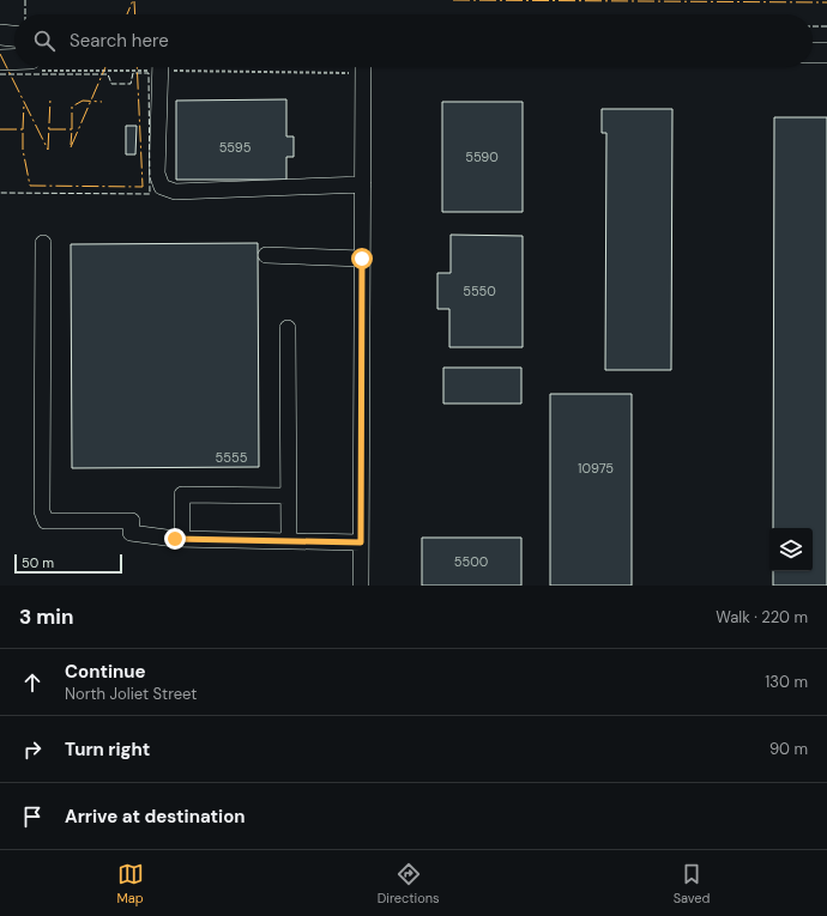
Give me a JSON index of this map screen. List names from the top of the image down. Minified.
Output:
{"house_numbers":["5595","5590","5550","5555","10975","5500"],"scale_bar":"50 m","page":{"search":"Search here","scale":"50 m","heading":["3 min","Walk · 220 m"],"list":[["Continue","North Joliet Street","130 m"],["Turn right","90 m"],"Arrive at destination"],"nav":["Map","Directions","Saved"]}}
